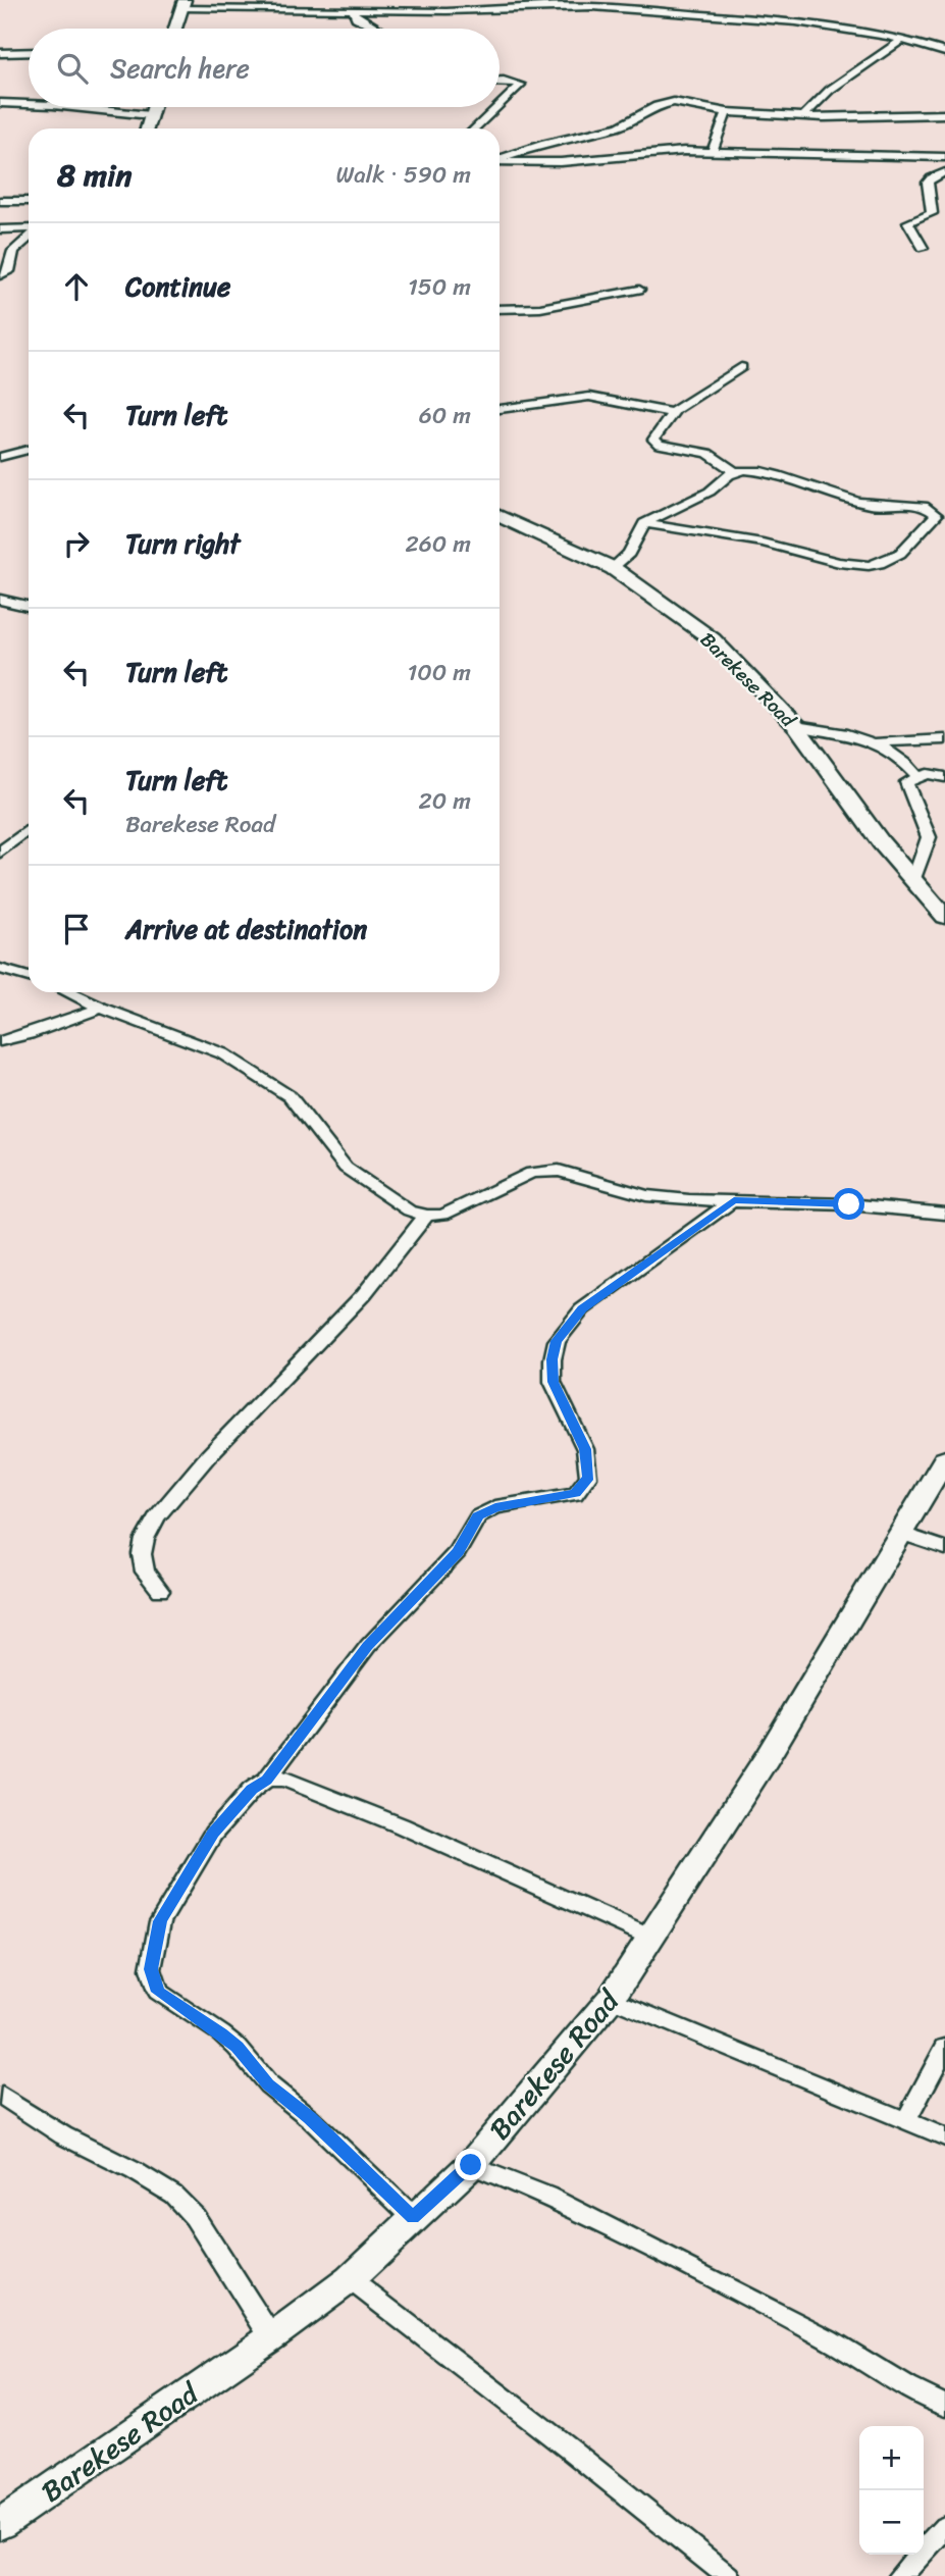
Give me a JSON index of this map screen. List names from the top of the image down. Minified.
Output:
{"streets":{"main road":["Barekese Road"]},"page":{"search":"Search here","heading":["8 min","Walk · 590 m"],"list":[["Continue","150 m"],["Turn left","60 m"],["Turn right","260 m"],["Turn left","100 m"],["Turn left","Barekese Road","20 m"],"Arrive at destination"],"map_buttons":["+","−"]}}
